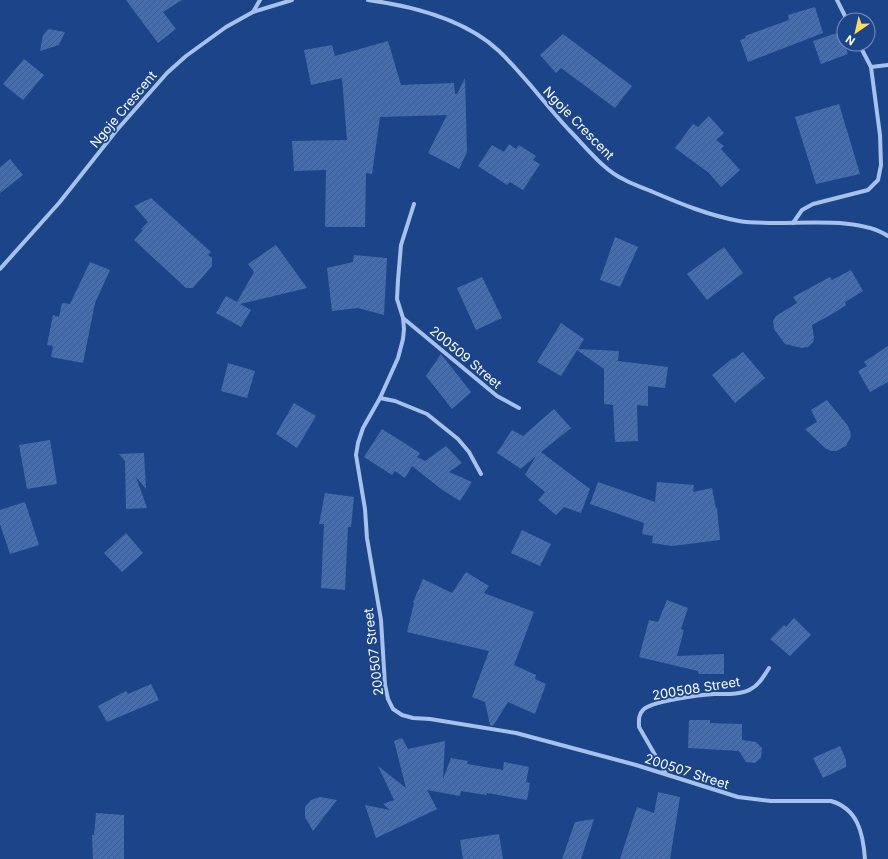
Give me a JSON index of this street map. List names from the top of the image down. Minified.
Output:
{"streets":{"street":["Ngoje Crescent","200509 Street","200507 Street","200508 Street"]},"crossings":[["200509 Street","200507 Street"],["200507 Street","200508 Street"]],"north":"bottom left"}
